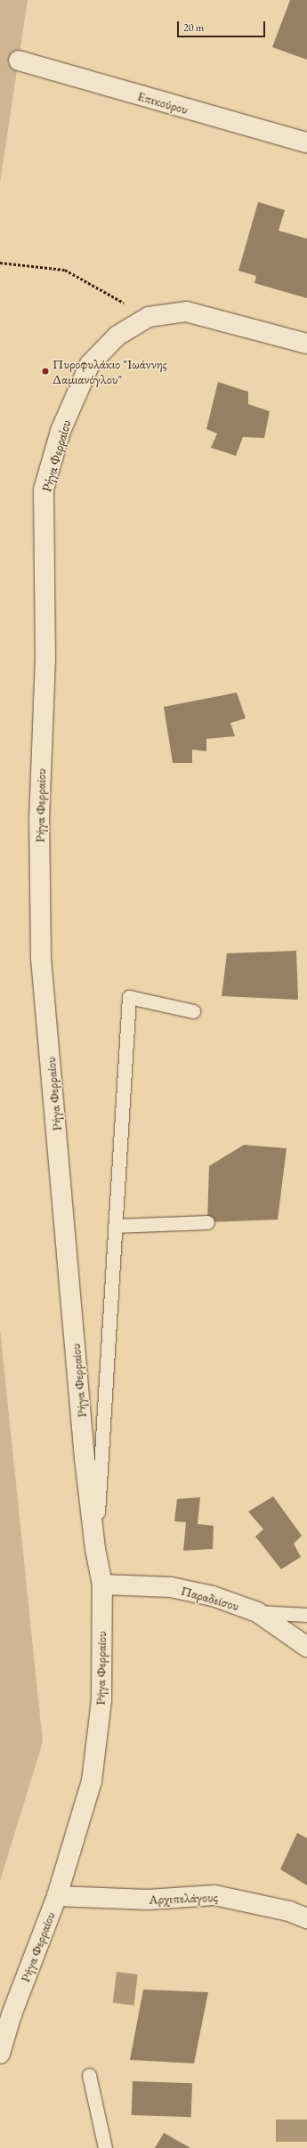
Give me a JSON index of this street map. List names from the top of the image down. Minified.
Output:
{"streets":{"street":["Επικούρου","Ρήγα Φερραίου","Παραδείσου","Αρχιπελάγους"]},"crossings":[["Ρήγα Φερραίου","Παραδείσου"],["Ρήγα Φερραίου","Αρχιπελάγους"]],"places":["Πυροφυλάκιο \"Ιωάννης Δαμιανόγλου\""],"scale_bar":"20 m"}
